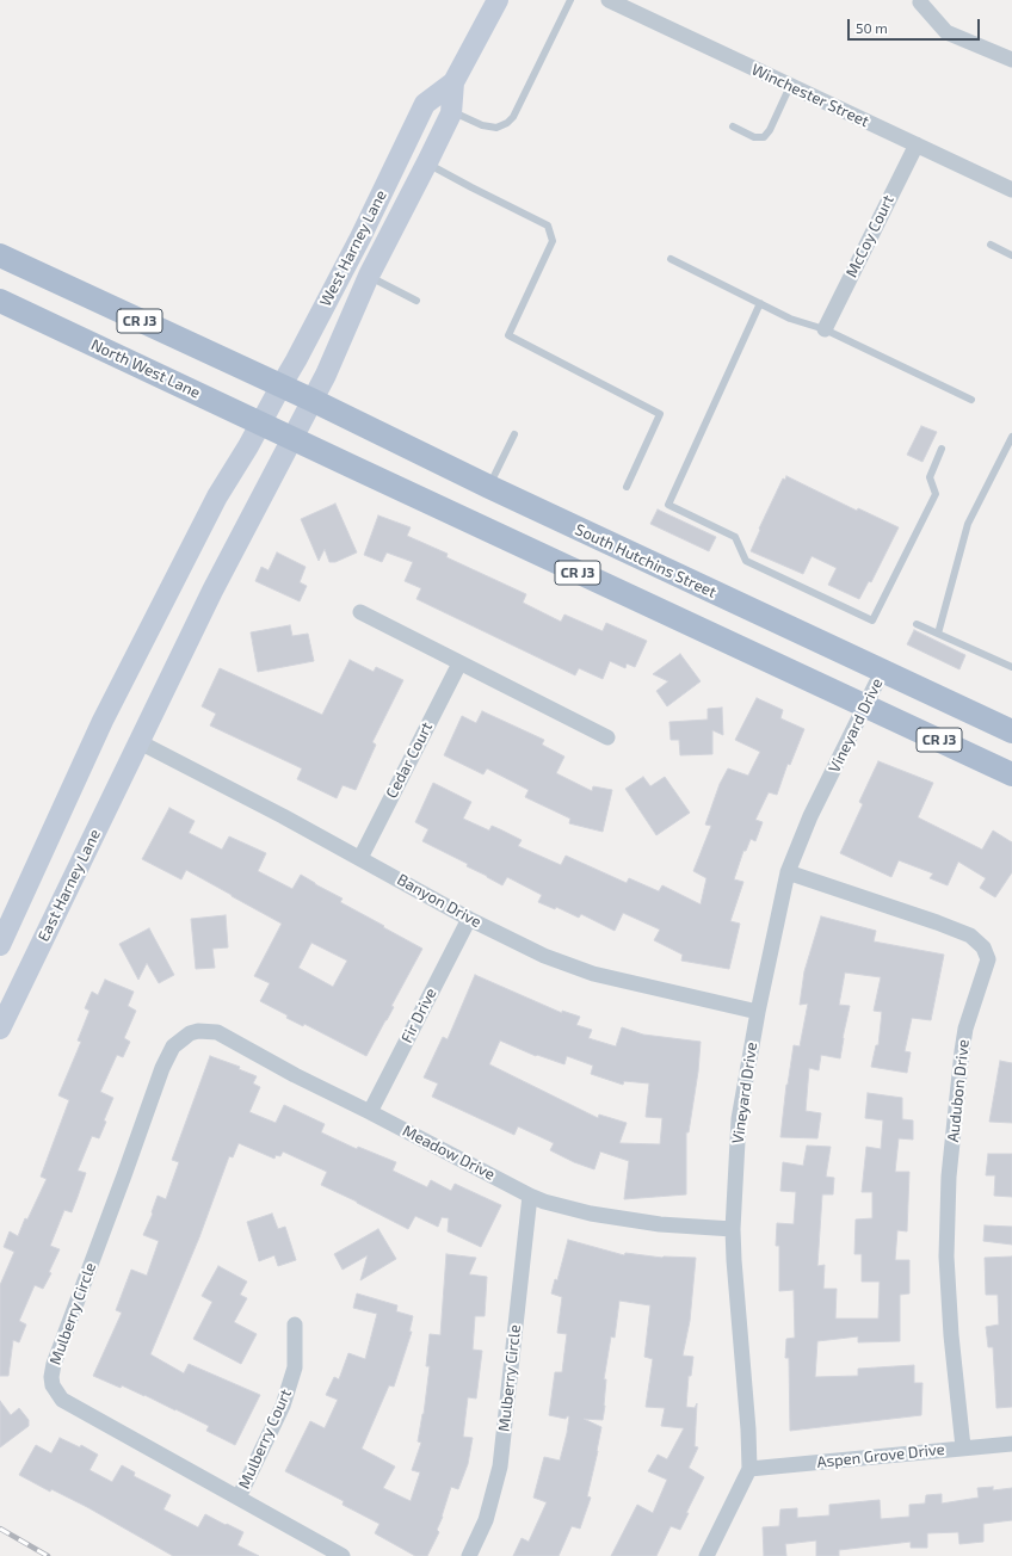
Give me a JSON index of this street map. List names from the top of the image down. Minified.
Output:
{"streets":{"main road":["West Harney Lane","CR J3","North West Lane","South Hutchins Street","East Harney Lane"],"street":["Winchester Street","McCoy Court","Vineyard Drive","Cedar Court","Banyon Drive","Fir Drive","Audubon Drive","Meadow Drive","Mulberry Circle","Mulberry Court","Aspen Grove Drive"]},"crossings":[["Winchester Street","McCoy Court"],["West Harney Lane","CR J3"],["West Harney Lane","North West Lane"],["West Harney Lane","South Hutchins Street"],["West Harney Lane","East Harney Lane"],["CR J3","North West Lane"],["CR J3","South Hutchins Street"],["CR J3","Vineyard Drive"],["CR J3","East Harney Lane"],["North West Lane","East Harney Lane"],["South Hutchins Street","Vineyard Drive"],["Vineyard Drive","Banyon Drive"],["Vineyard Drive","Audubon Drive"],["Vineyard Drive","Meadow Drive"],["Vineyard Drive","Aspen Grove Drive"],["Cedar Court","Banyon Drive"],["East Harney Lane","Banyon Drive"],["Banyon Drive","Fir Drive"],["Fir Drive","Meadow Drive"],["Audubon Drive","Aspen Grove Drive"],["Meadow Drive","Mulberry Circle"],["Mulberry Circle","Mulberry Court"]],"scale_bar":"50 m"}
